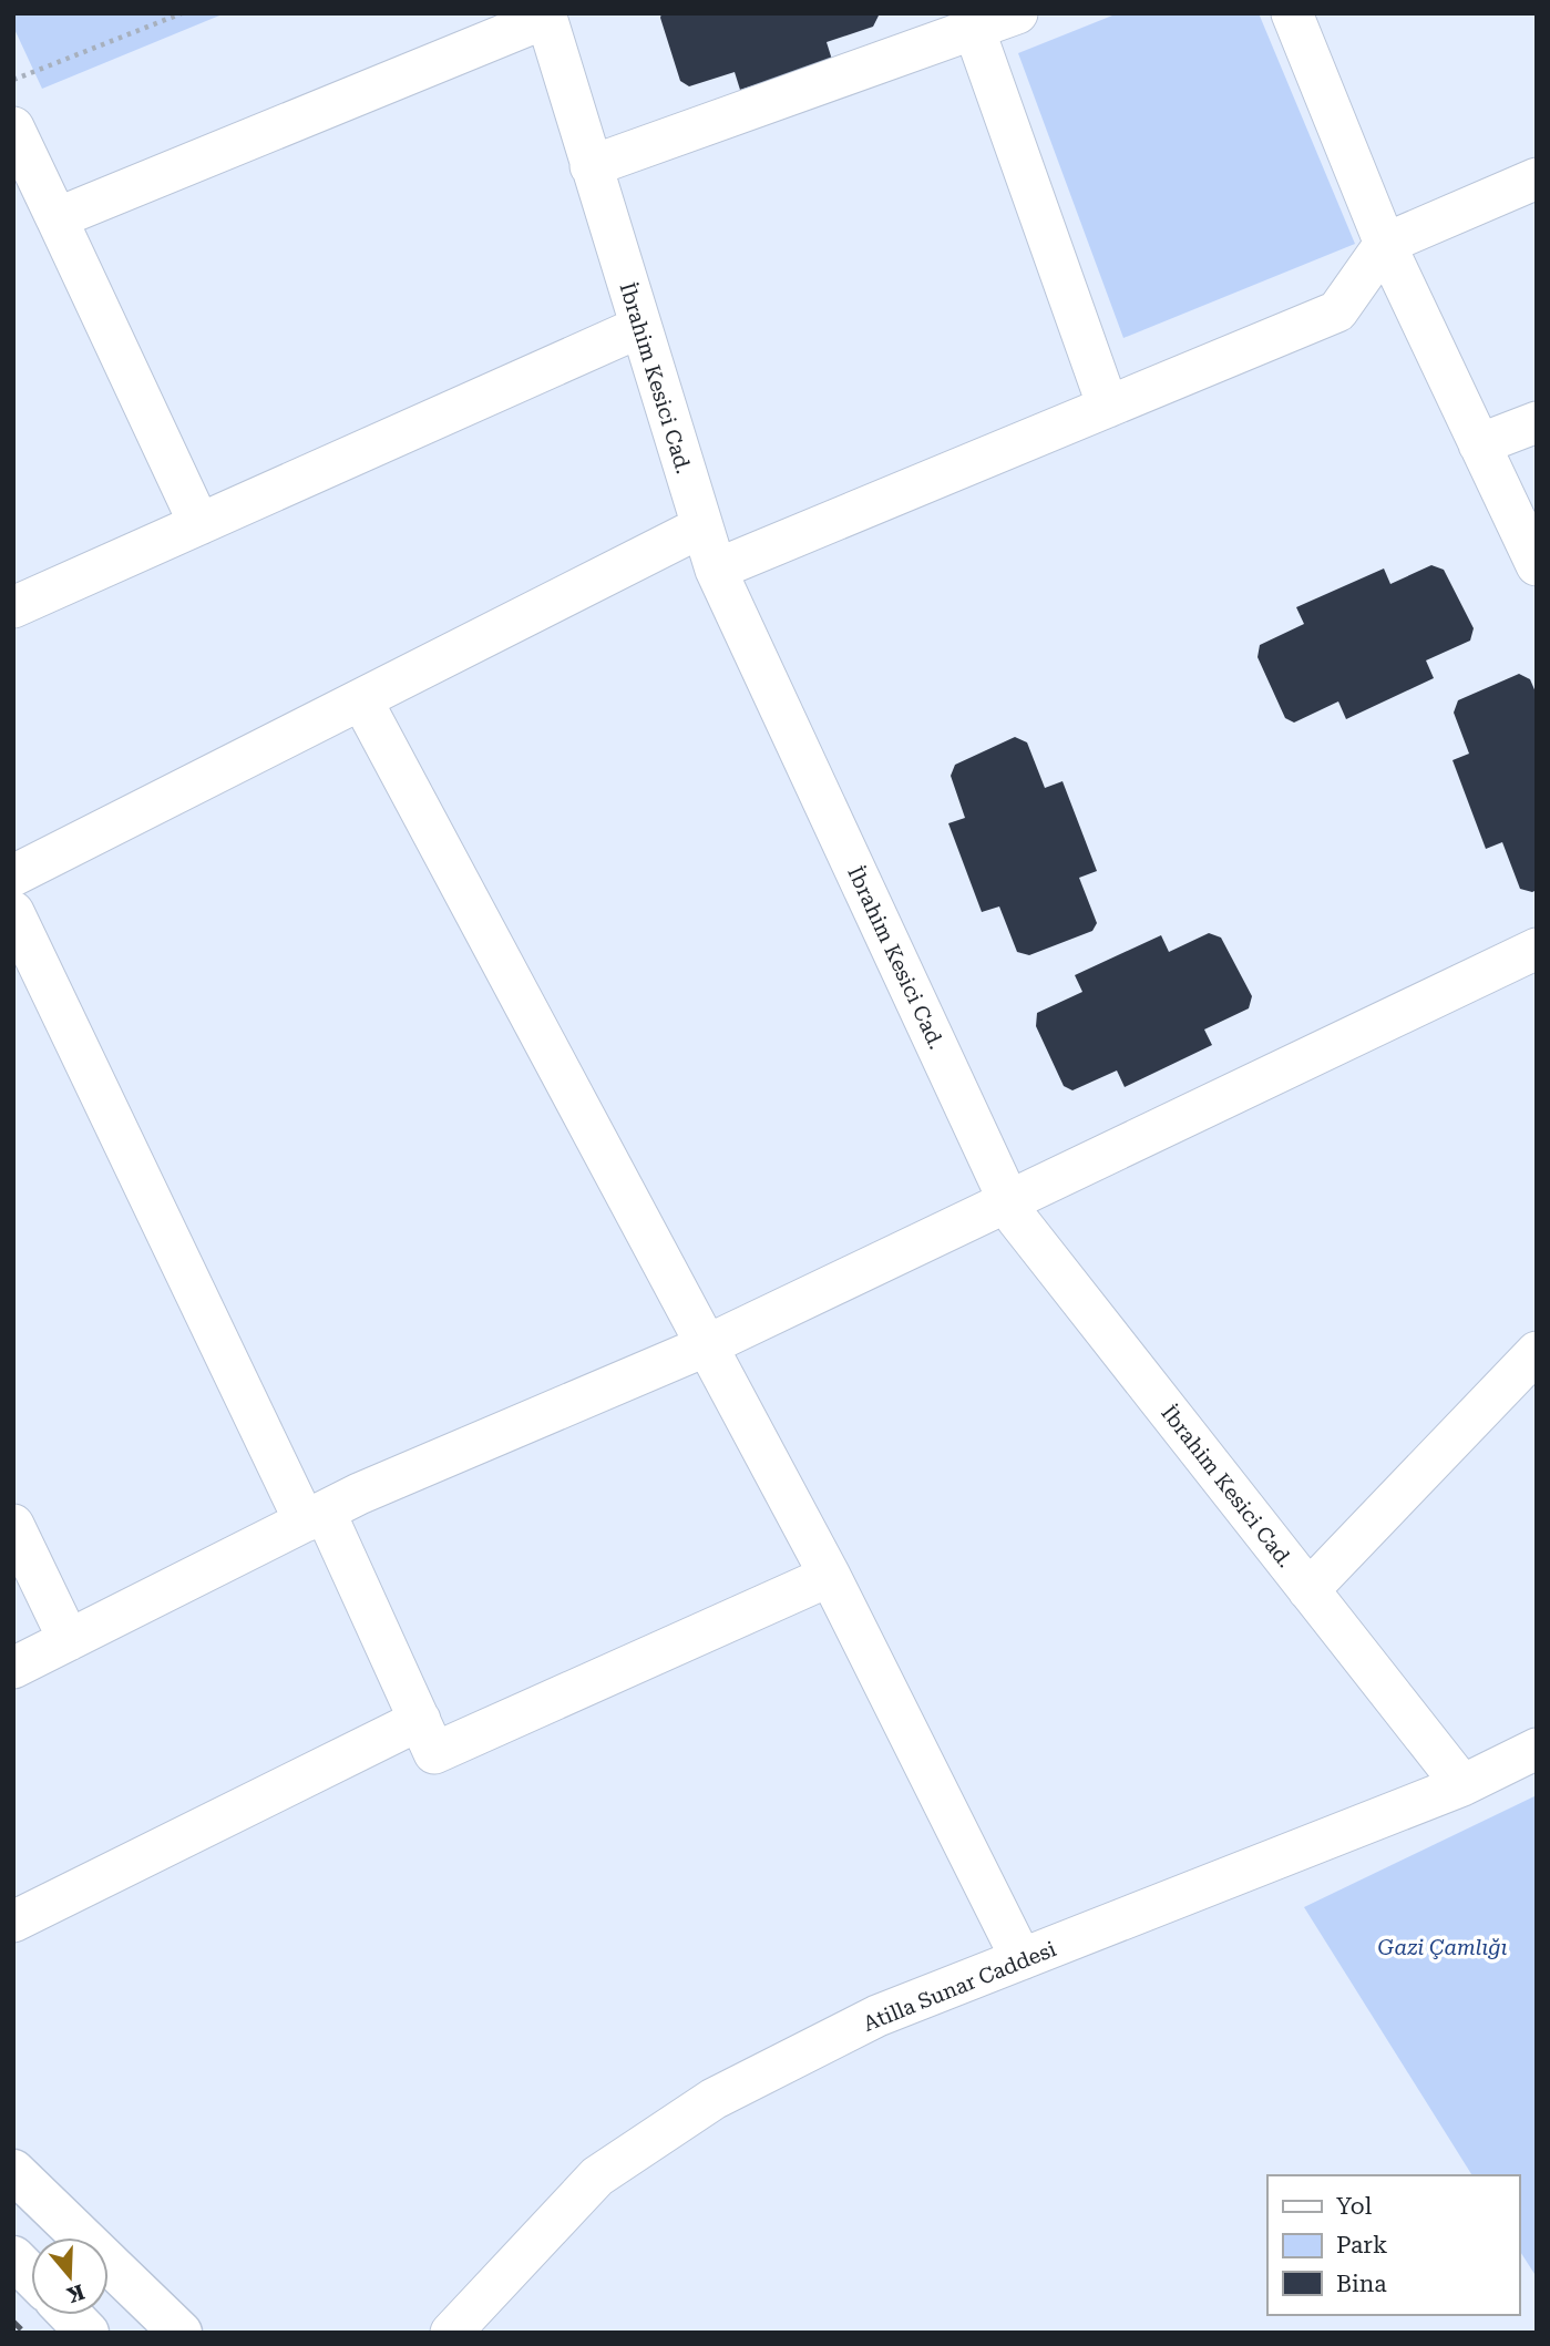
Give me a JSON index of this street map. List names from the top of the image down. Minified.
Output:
{"streets":{"street":["İbrahim Kesici Cad.","Atilla Sunar Caddesi"]},"crossings":[["İbrahim Kesici Cad.","Atilla Sunar Caddesi"]],"parks":["Gazi Çamlığı"],"legend":["Yol","Park","Bina"],"north":"bottom"}
